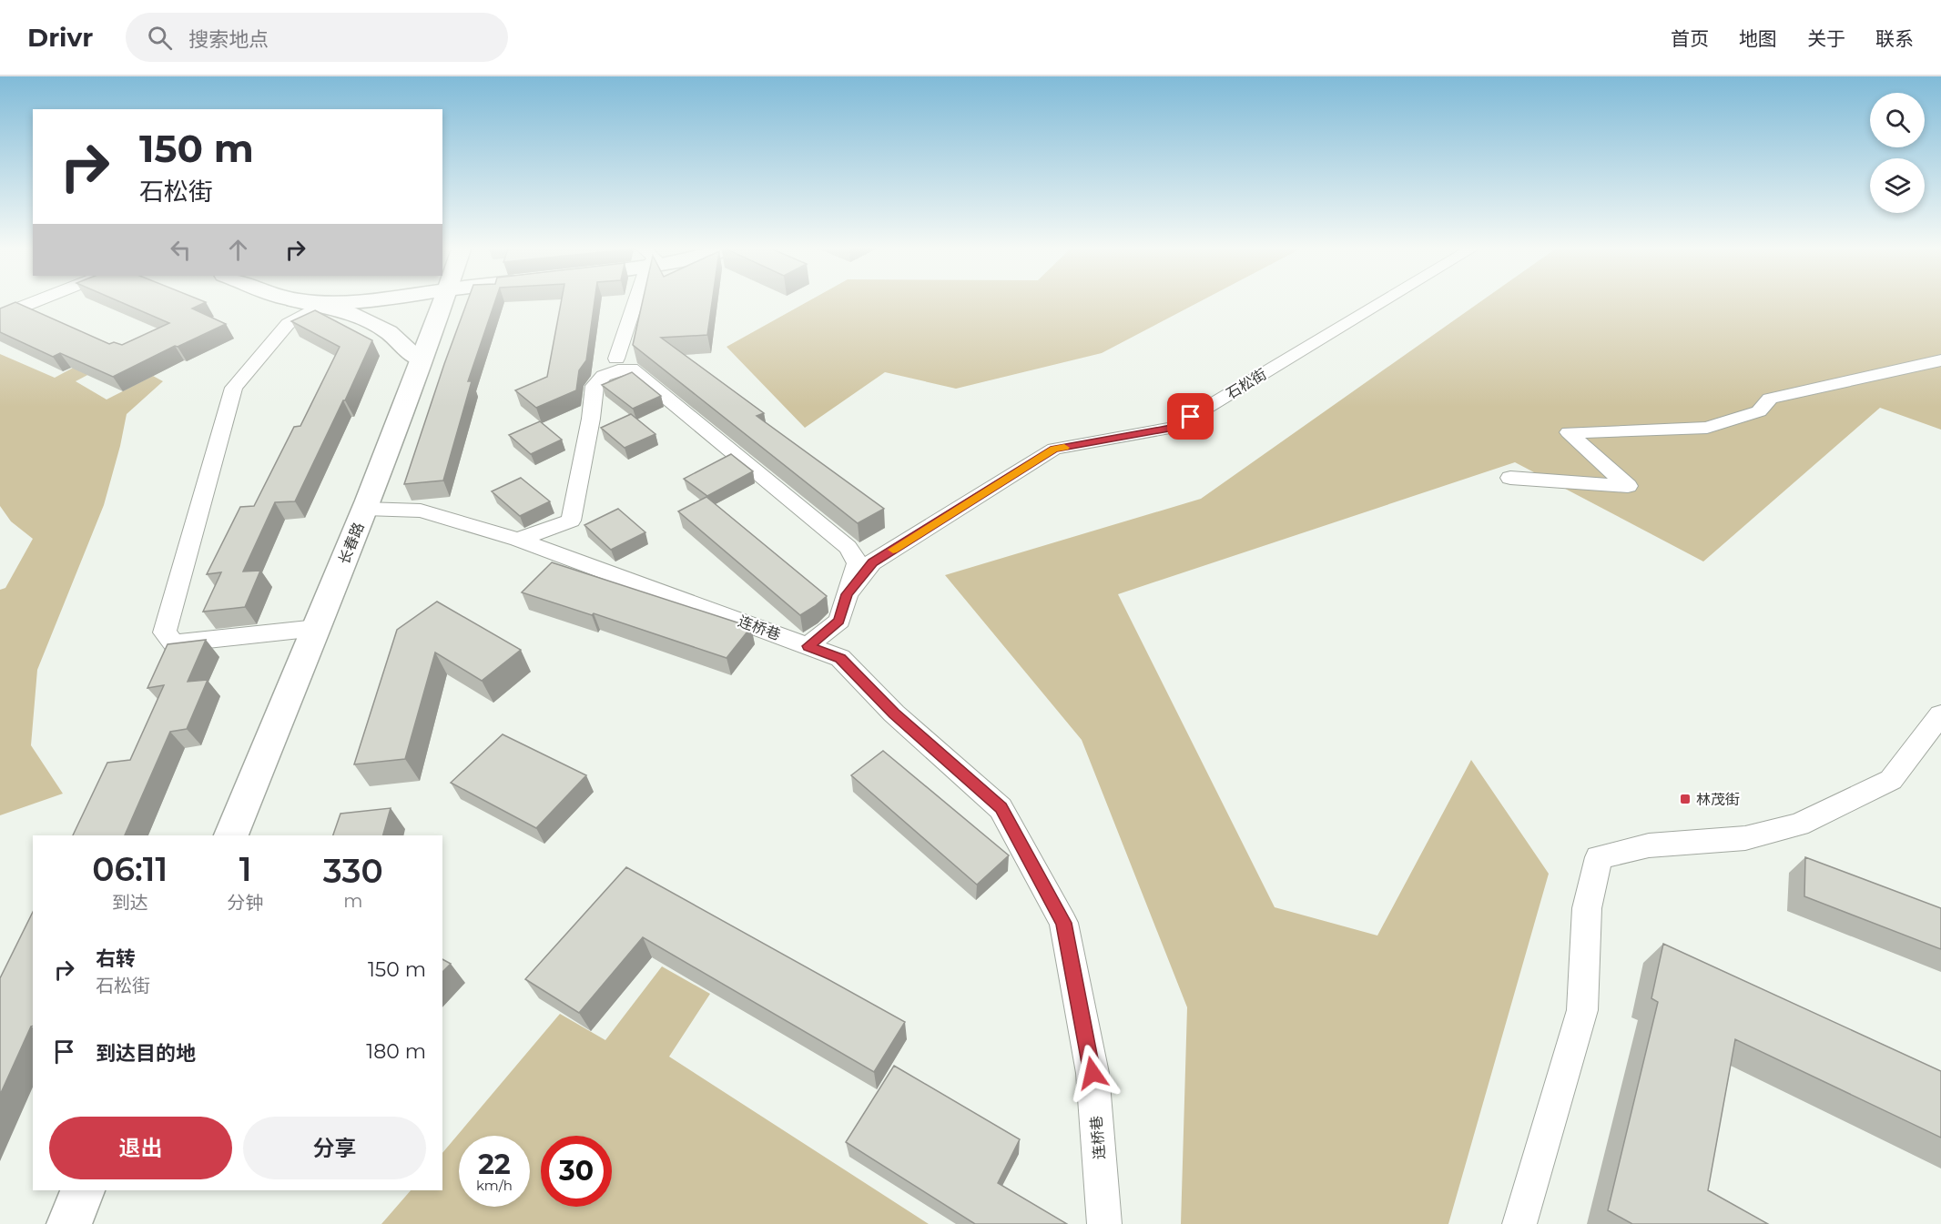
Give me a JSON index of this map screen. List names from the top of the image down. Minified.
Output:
{"streets":{"main road":["长春路"],"street":["石松街","连桥巷"]},"crossings":[["石松街","连桥巷"],["长春路","连桥巷"]],"places":{"transit":["林茂街"]},"page":{"header":"Drivr","search":"搜索地点","nav":["首页","地图","关于","联系"],"turn":["150 m","石松街"],"eta":["06:11","到达","1","分钟","330","m"],"list":[{"name":"右转","note":"石松街","value":"150 m"},{"name":"到达目的地","value":"180 m"}],"buttons":["退出","分享"],"speed":"22 km/h","limit":"30"}}
